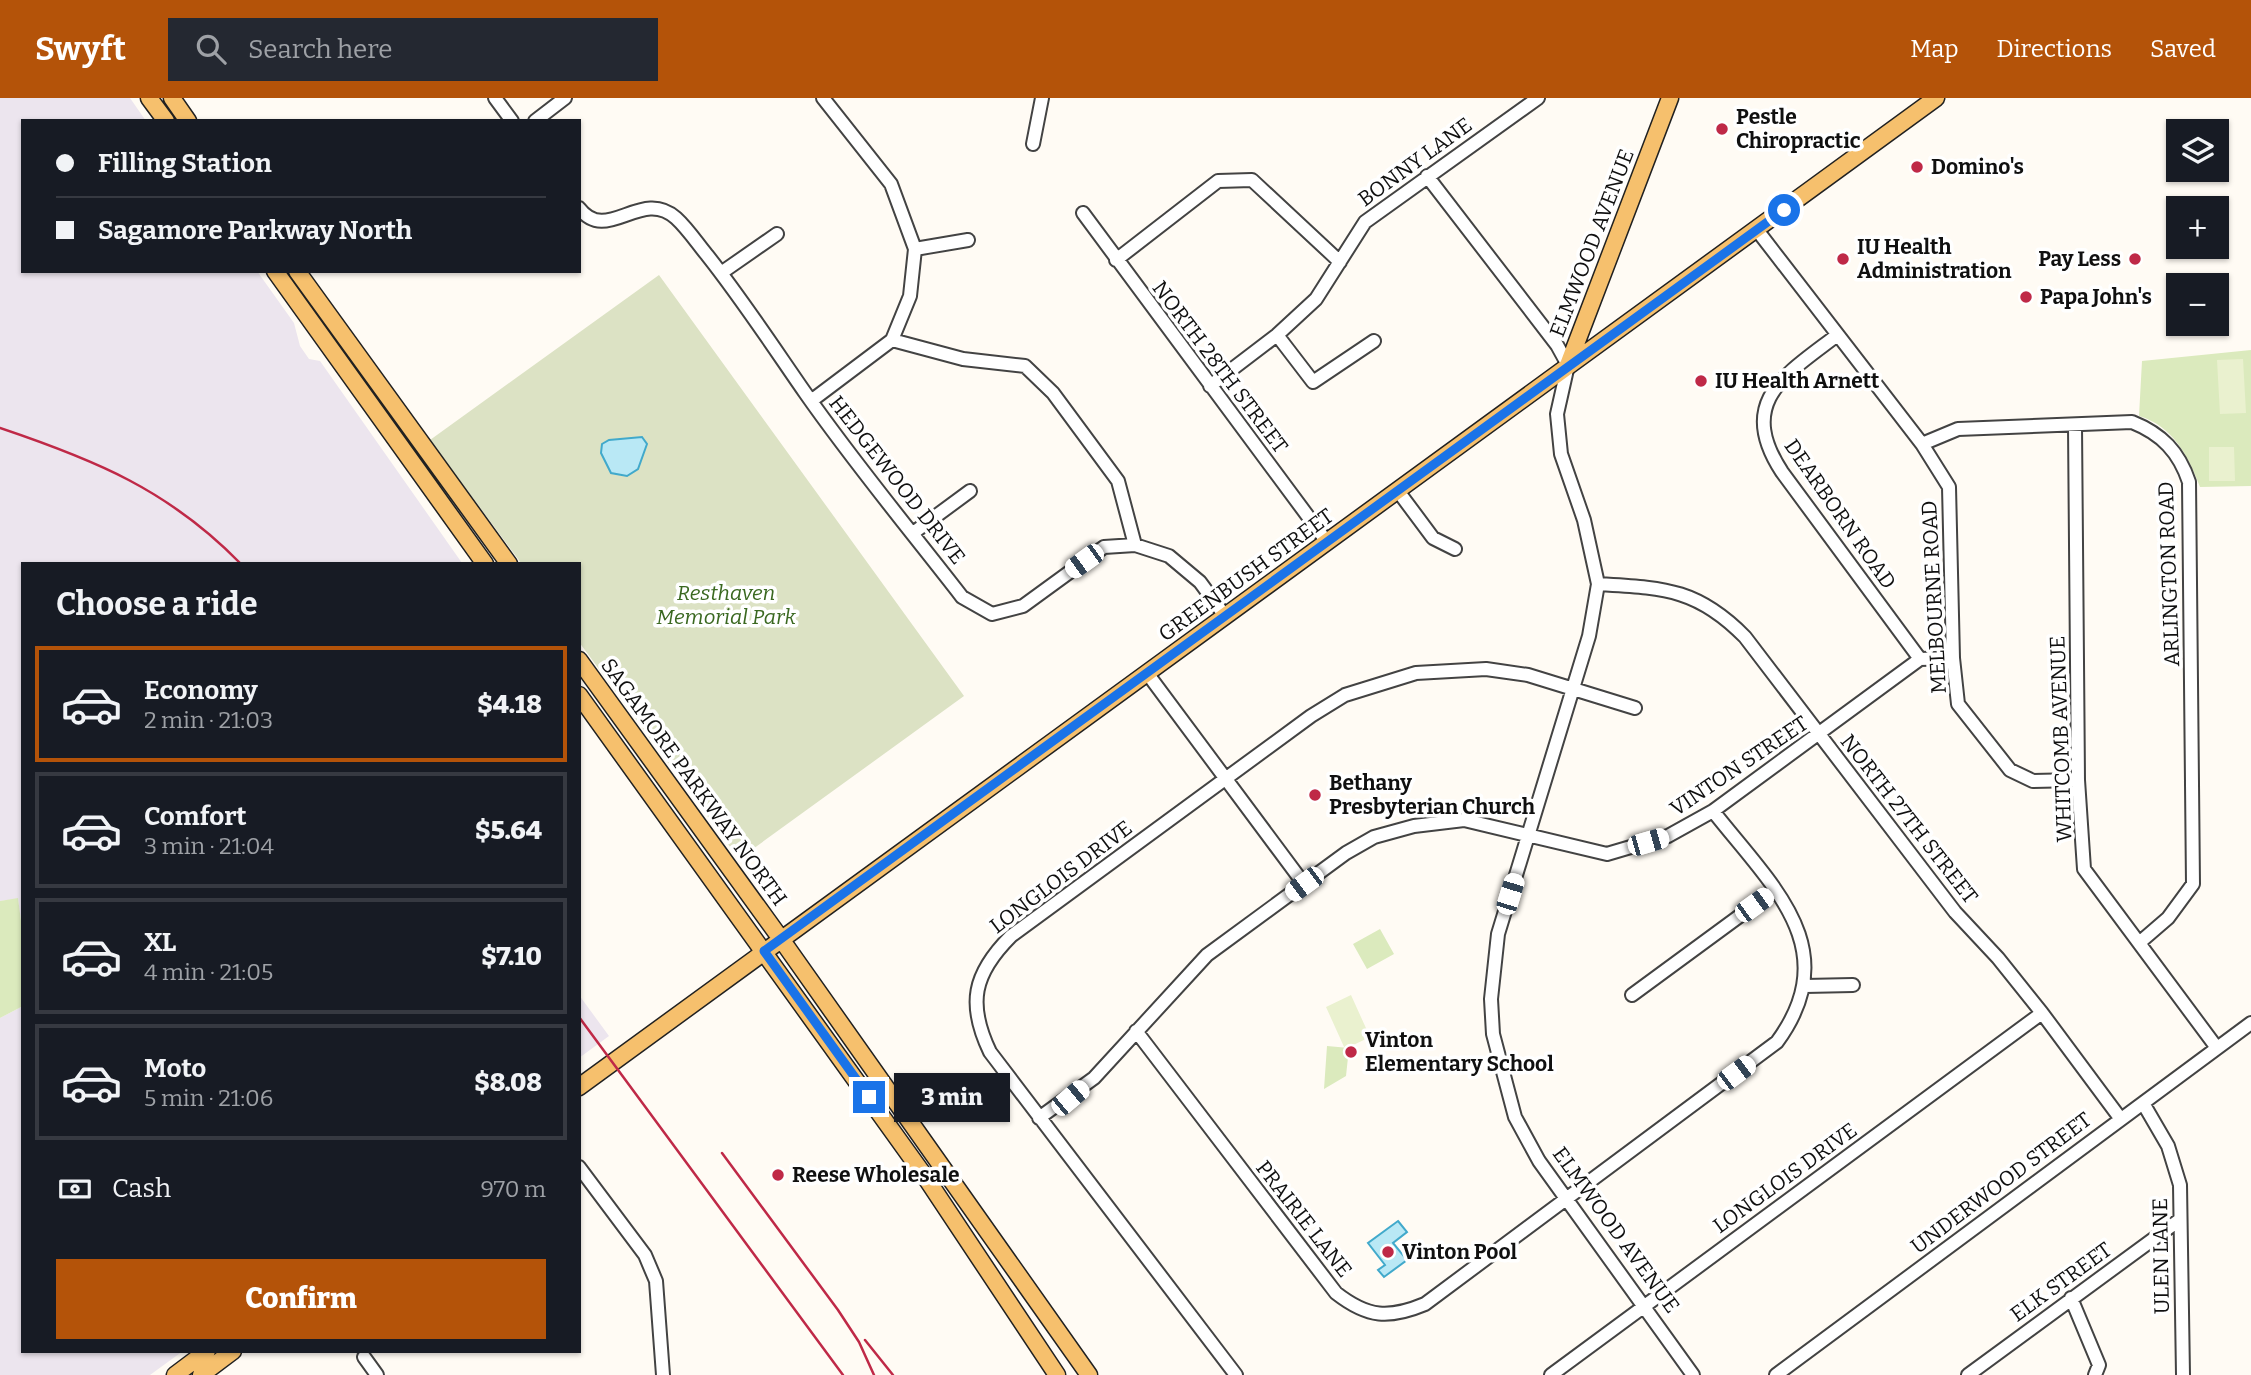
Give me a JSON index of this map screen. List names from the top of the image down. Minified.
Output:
{"streets":{"main road":["ELMWOOD AVENUE","GREENBUSH STREET","SAGAMORE PARKWAY NORTH"],"street":["BONNY LANE","NORTH 28TH STREET","HEDGEWOOD DRIVE","DEARBORN ROAD","ARLINGTON ROAD","MELBOURNE ROAD","WHITCOMB AVENUE","VINTON STREET","NORTH 27TH STREET","LONGLOIS DRIVE","UNDERWOOD STREET","PRAIRIE LANE","ULEN LANE","ELK STREET"]},"crossings":[["BONNY LANE","NORTH 28TH STREET"],["ELMWOOD AVENUE","GREENBUSH STREET"],["ELMWOOD AVENUE","VINTON STREET"],["ELMWOOD AVENUE","NORTH 27TH STREET"],["ELMWOOD AVENUE","LONGLOIS DRIVE"],["ELMWOOD AVENUE","PRAIRIE LANE"],["NORTH 28TH STREET","GREENBUSH STREET"],["HEDGEWOOD DRIVE","GREENBUSH STREET"],["DEARBORN ROAD","MELBOURNE ROAD"],["DEARBORN ROAD","VINTON STREET"],["ARLINGTON ROAD","MELBOURNE ROAD"],["ARLINGTON ROAD","WHITCOMB AVENUE"],["GREENBUSH STREET","MELBOURNE ROAD"],["GREENBUSH STREET","SAGAMORE PARKWAY NORTH"],["MELBOURNE ROAD","WHITCOMB AVENUE"],["WHITCOMB AVENUE","UNDERWOOD STREET"],["VINTON STREET","NORTH 27TH STREET"],["VINTON STREET","LONGLOIS DRIVE"],["VINTON STREET","PRAIRIE LANE"],["NORTH 27TH STREET","LONGLOIS DRIVE"],["NORTH 27TH STREET","UNDERWOOD STREET"],["UNDERWOOD STREET","ULEN LANE"],["ULEN LANE","ELK STREET"]],"parks":["Resthaven Memorial Park"],"places":["Pestle Chiropractic","Domino's","IU Health Administration","Pay Less","Papa John's","IU Health Arnett","Bethany Presbyterian Church","Vinton Elementary School","Reese Wholesale","Vinton Pool"],"page":{"header":"Swyft","search":"Search here","nav":["Map","Directions","Saved"],"map_buttons":["+","−"],"banner":["Filling Station","Sagamore Parkway North"],"heading":"Choose a ride","list":[{"name":"Economy","note":"2 min · 21:03","value":"$4.18"},{"name":"Comfort","note":"3 min · 21:04","value":"$5.64"},{"name":"XL","note":"4 min · 21:05","value":"$7.10"},{"name":"Moto","note":"5 min · 21:06","value":"$8.08"}],"bubble":"3 min","pay":["Cash","970 m"],"buttons":"Confirm"}}
